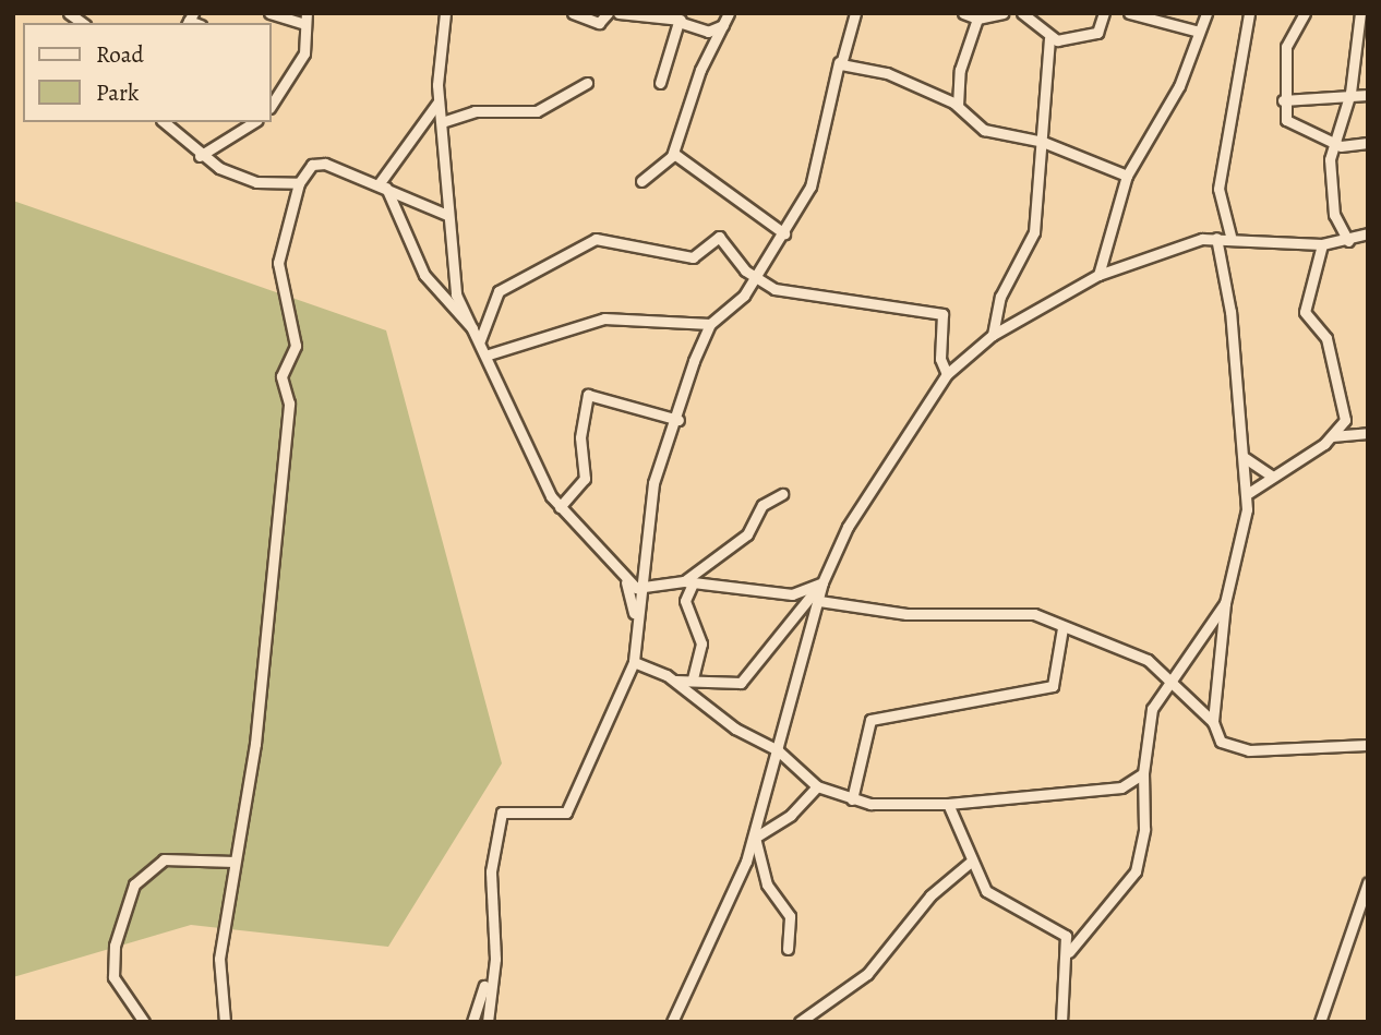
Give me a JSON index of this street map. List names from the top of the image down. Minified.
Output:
{"legend":["Road","Park"]}
